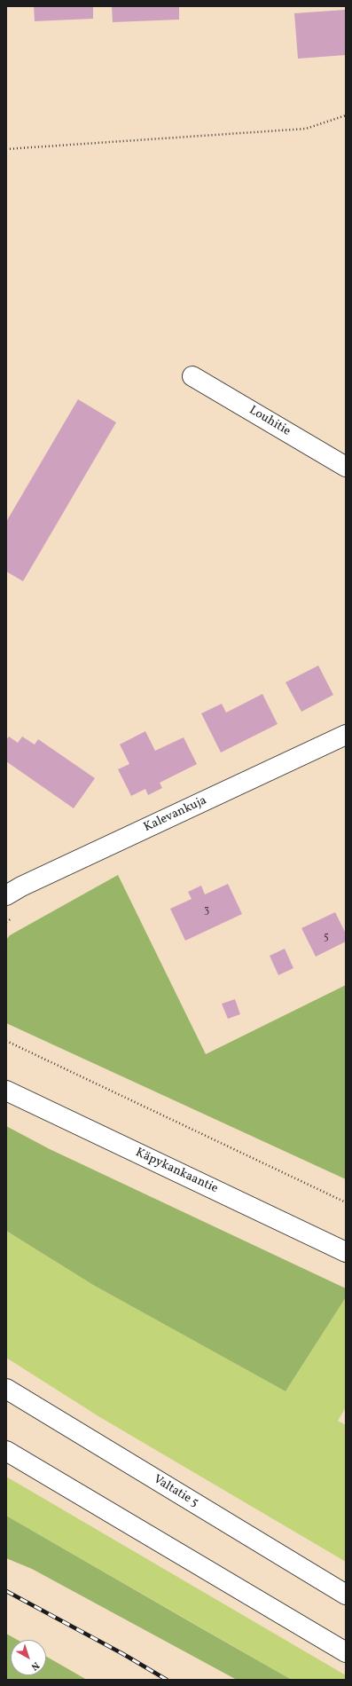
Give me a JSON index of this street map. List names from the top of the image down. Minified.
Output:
{"streets":{"main road":["Louhitie","Kalevankuja","Käpykankaantie","Valtatie 5"]},"house_numbers":["3","5"],"north":"bottom right"}
